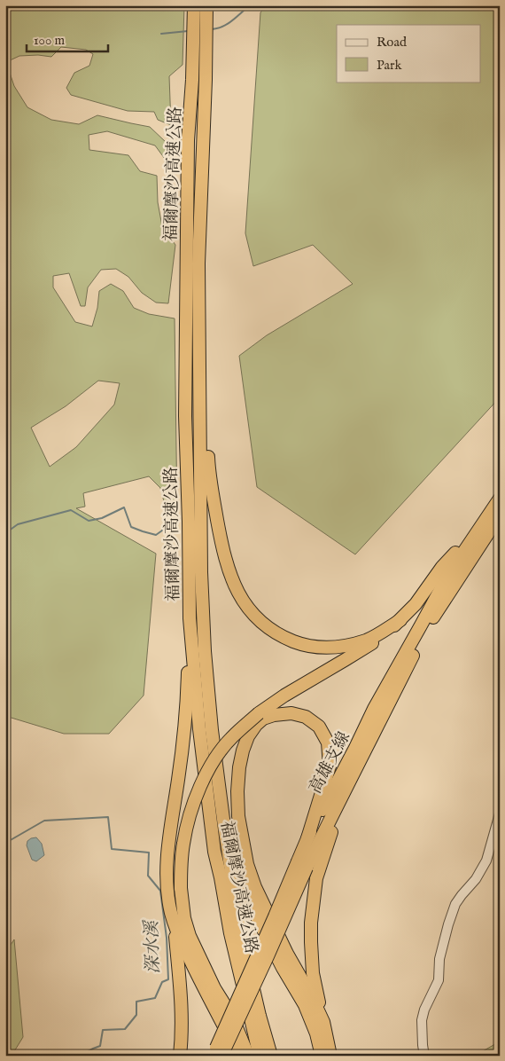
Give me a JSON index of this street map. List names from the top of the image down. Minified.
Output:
{"streets":{"highway":["福爾摩沙高速公路","高雄支線"]},"water":["深水溪"],"legend":["Road","Park"],"scale_bar":"100 m"}
